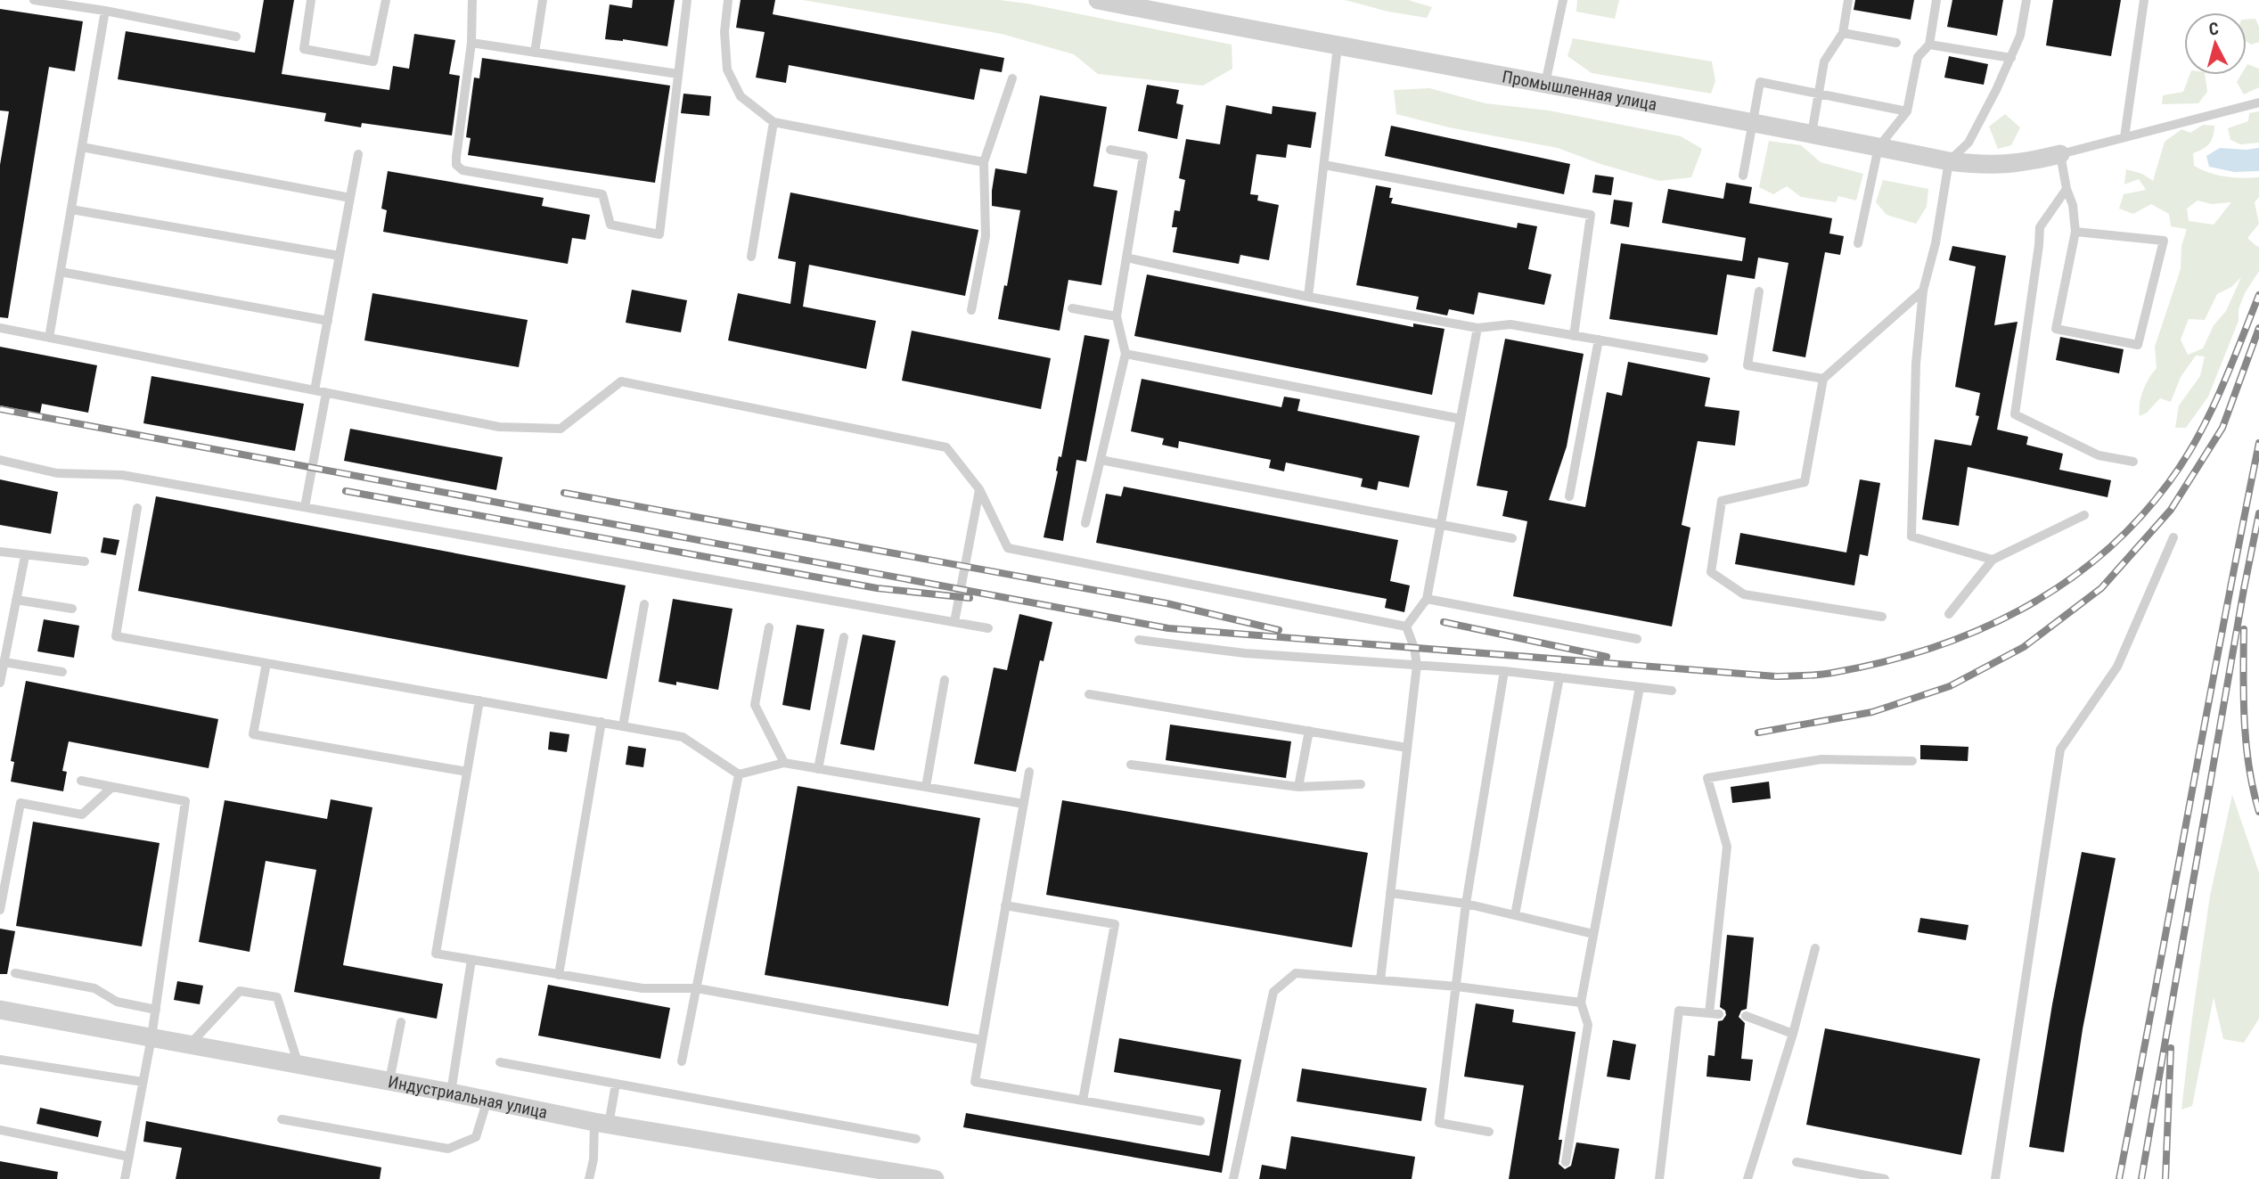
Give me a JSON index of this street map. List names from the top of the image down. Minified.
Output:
{"streets":{"street":["Промышленная улица","Индустриальная улица"]},"north":"top"}
